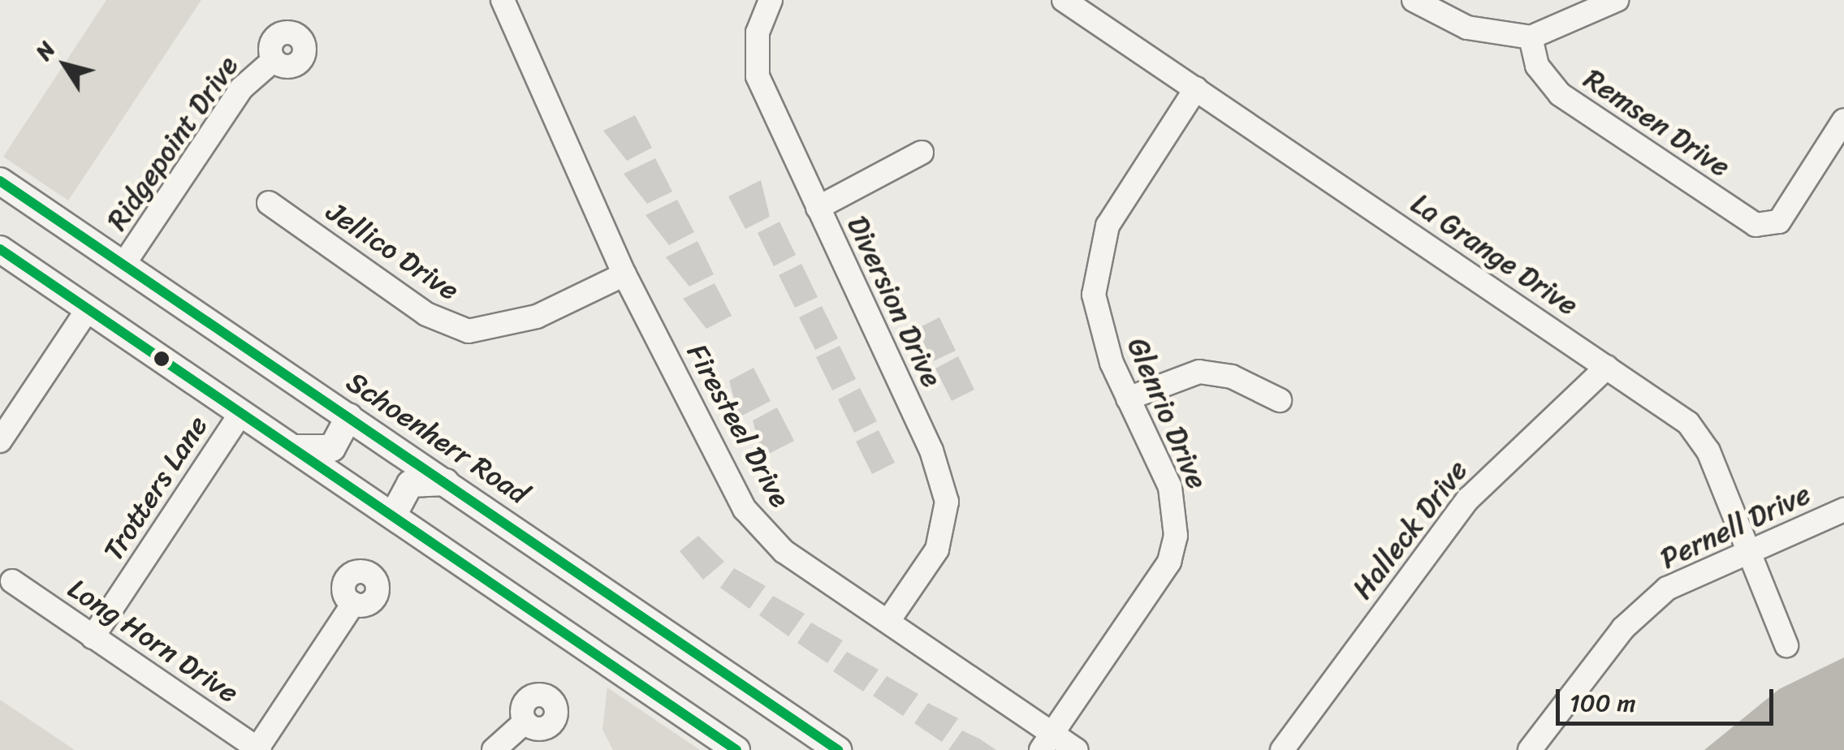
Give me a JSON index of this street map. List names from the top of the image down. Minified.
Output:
{"streets":{"main road":["Schoenherr Road"],"street":["Remsen Drive","Ridgepoint Drive","Jellico Drive","La Grange Drive","Diversion Drive","Glenrio Drive","Firesteel Drive","Trotters Lane","Pernell Drive","Halleck Drive","Long Horn Drive"]},"crossings":[["Ridgepoint Drive","Schoenherr Road"],["Jellico Drive","Firesteel Drive"],["La Grange Drive","Glenrio Drive"],["La Grange Drive","Pernell Drive"],["La Grange Drive","Halleck Drive"],["Diversion Drive","Firesteel Drive"],["Glenrio Drive","Firesteel Drive"],["Trotters Lane","Long Horn Drive"]],"scale_bar":"100 m","north":"top left"}
